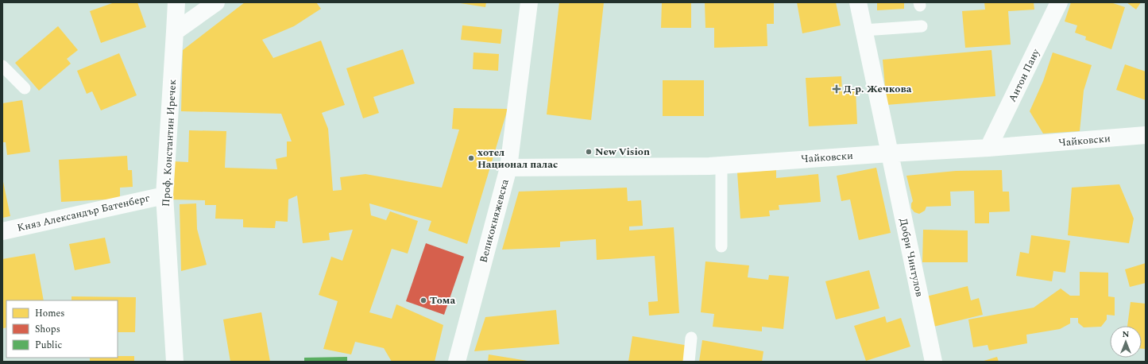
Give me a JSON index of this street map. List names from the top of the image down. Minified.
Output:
{"streets":{"street":["Антон Пану","Чайковски","Проф. Константин Иречек","Княз Александър Батенберг","Великокняжевска","Добри Чинтулов"]},"crossings":[["Антон Пану","Чайковски"],["Чайковски","Великокняжевска"],["Чайковски","Добри Чинтулов"],["Проф. Константин Иречек","Княз Александър Батенберг"]],"places":{"health":["Д-р. Жечкова"],"other":["New Vision","хотел Национал палас","Тома"]},"legend":["Homes","Shops","Public"],"north":"top"}
